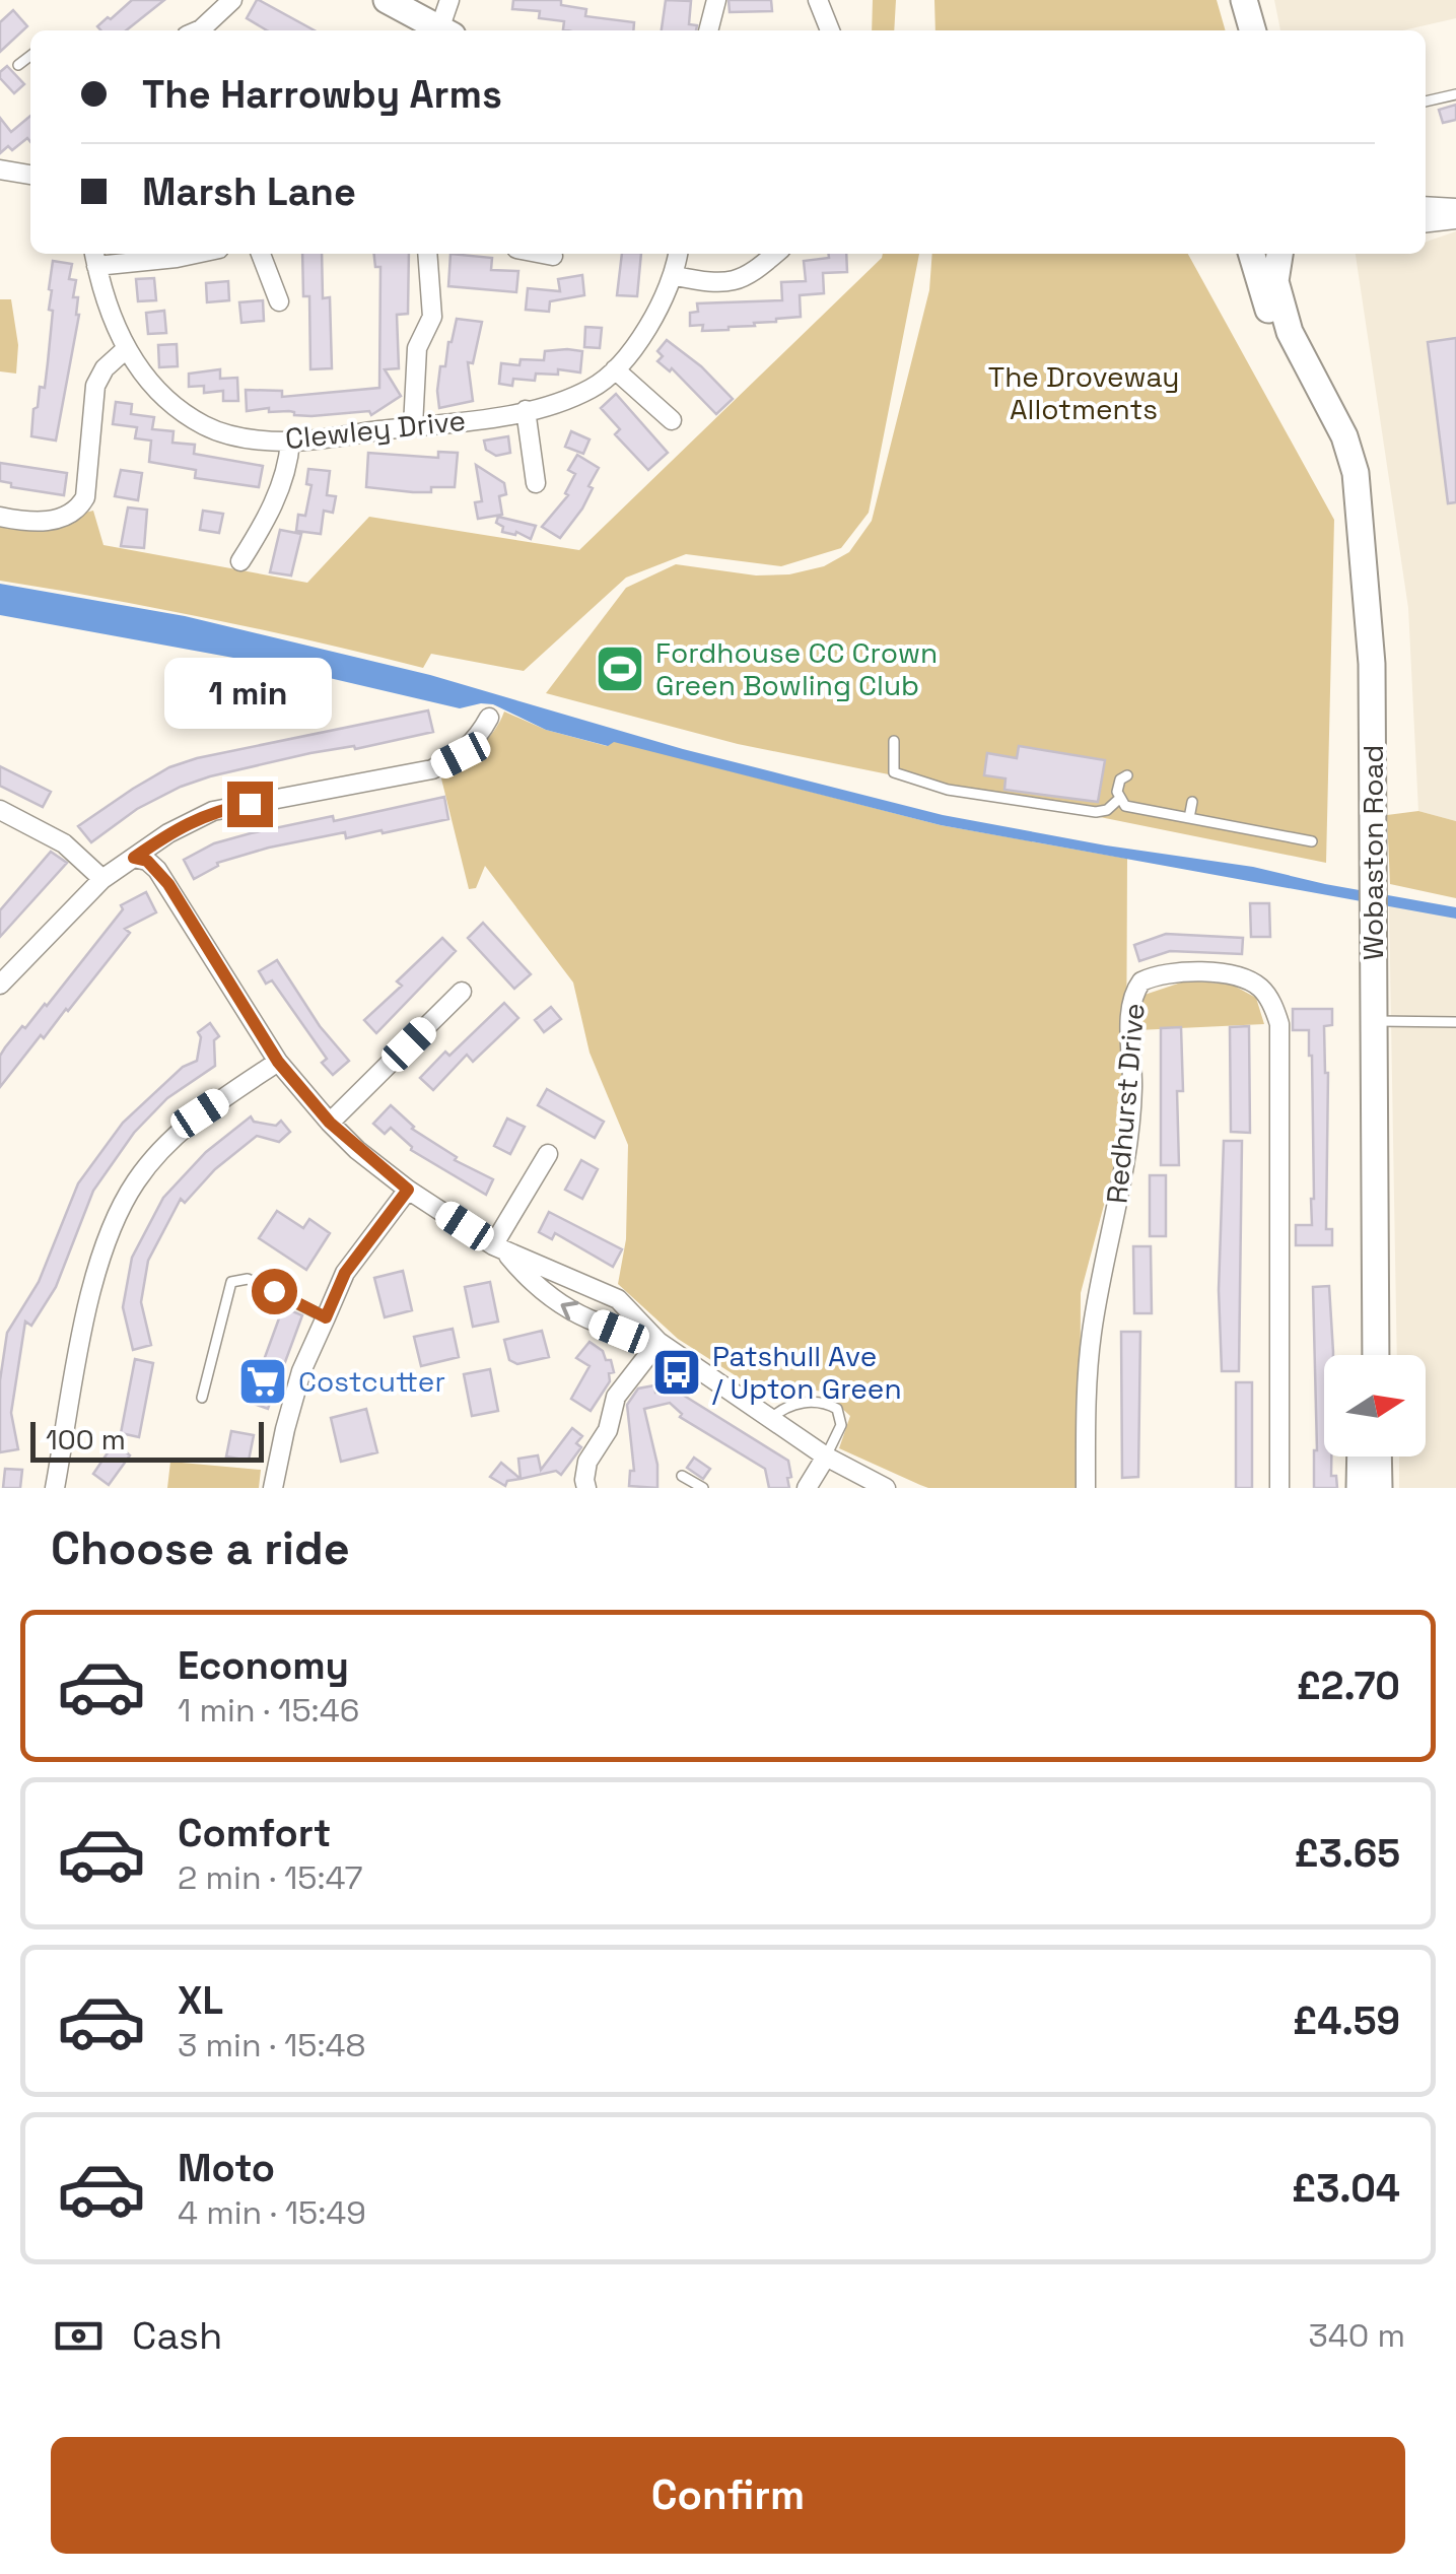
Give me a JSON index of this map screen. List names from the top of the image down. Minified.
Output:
{"streets":{"street":["Clewley Drive","Wobaston Road","Redhurst Drive"]},"parks":["The Droveway Allotments"],"places":{"sports":["Fordhouse CC Crown Green Bowling Club"],"bus stop":["Patshull Ave / Upton Green"],"supermarket":["Costcutter"]},"scale_bar":"100 m","north":"right","page":{"banner":["The Harrowby Arms","Marsh Lane"],"bubble":"1 min","scale":"100 m","heading":"Choose a ride","list":[{"name":"Economy","note":"1 min · 15:46","value":"£2.70"},{"name":"Comfort","note":"2 min · 15:47","value":"£3.65"},{"name":"XL","note":"3 min · 15:48","value":"£4.59"},{"name":"Moto","note":"4 min · 15:49","value":"£3.04"}],"pay":["Cash","340 m"],"buttons":"Confirm"}}
